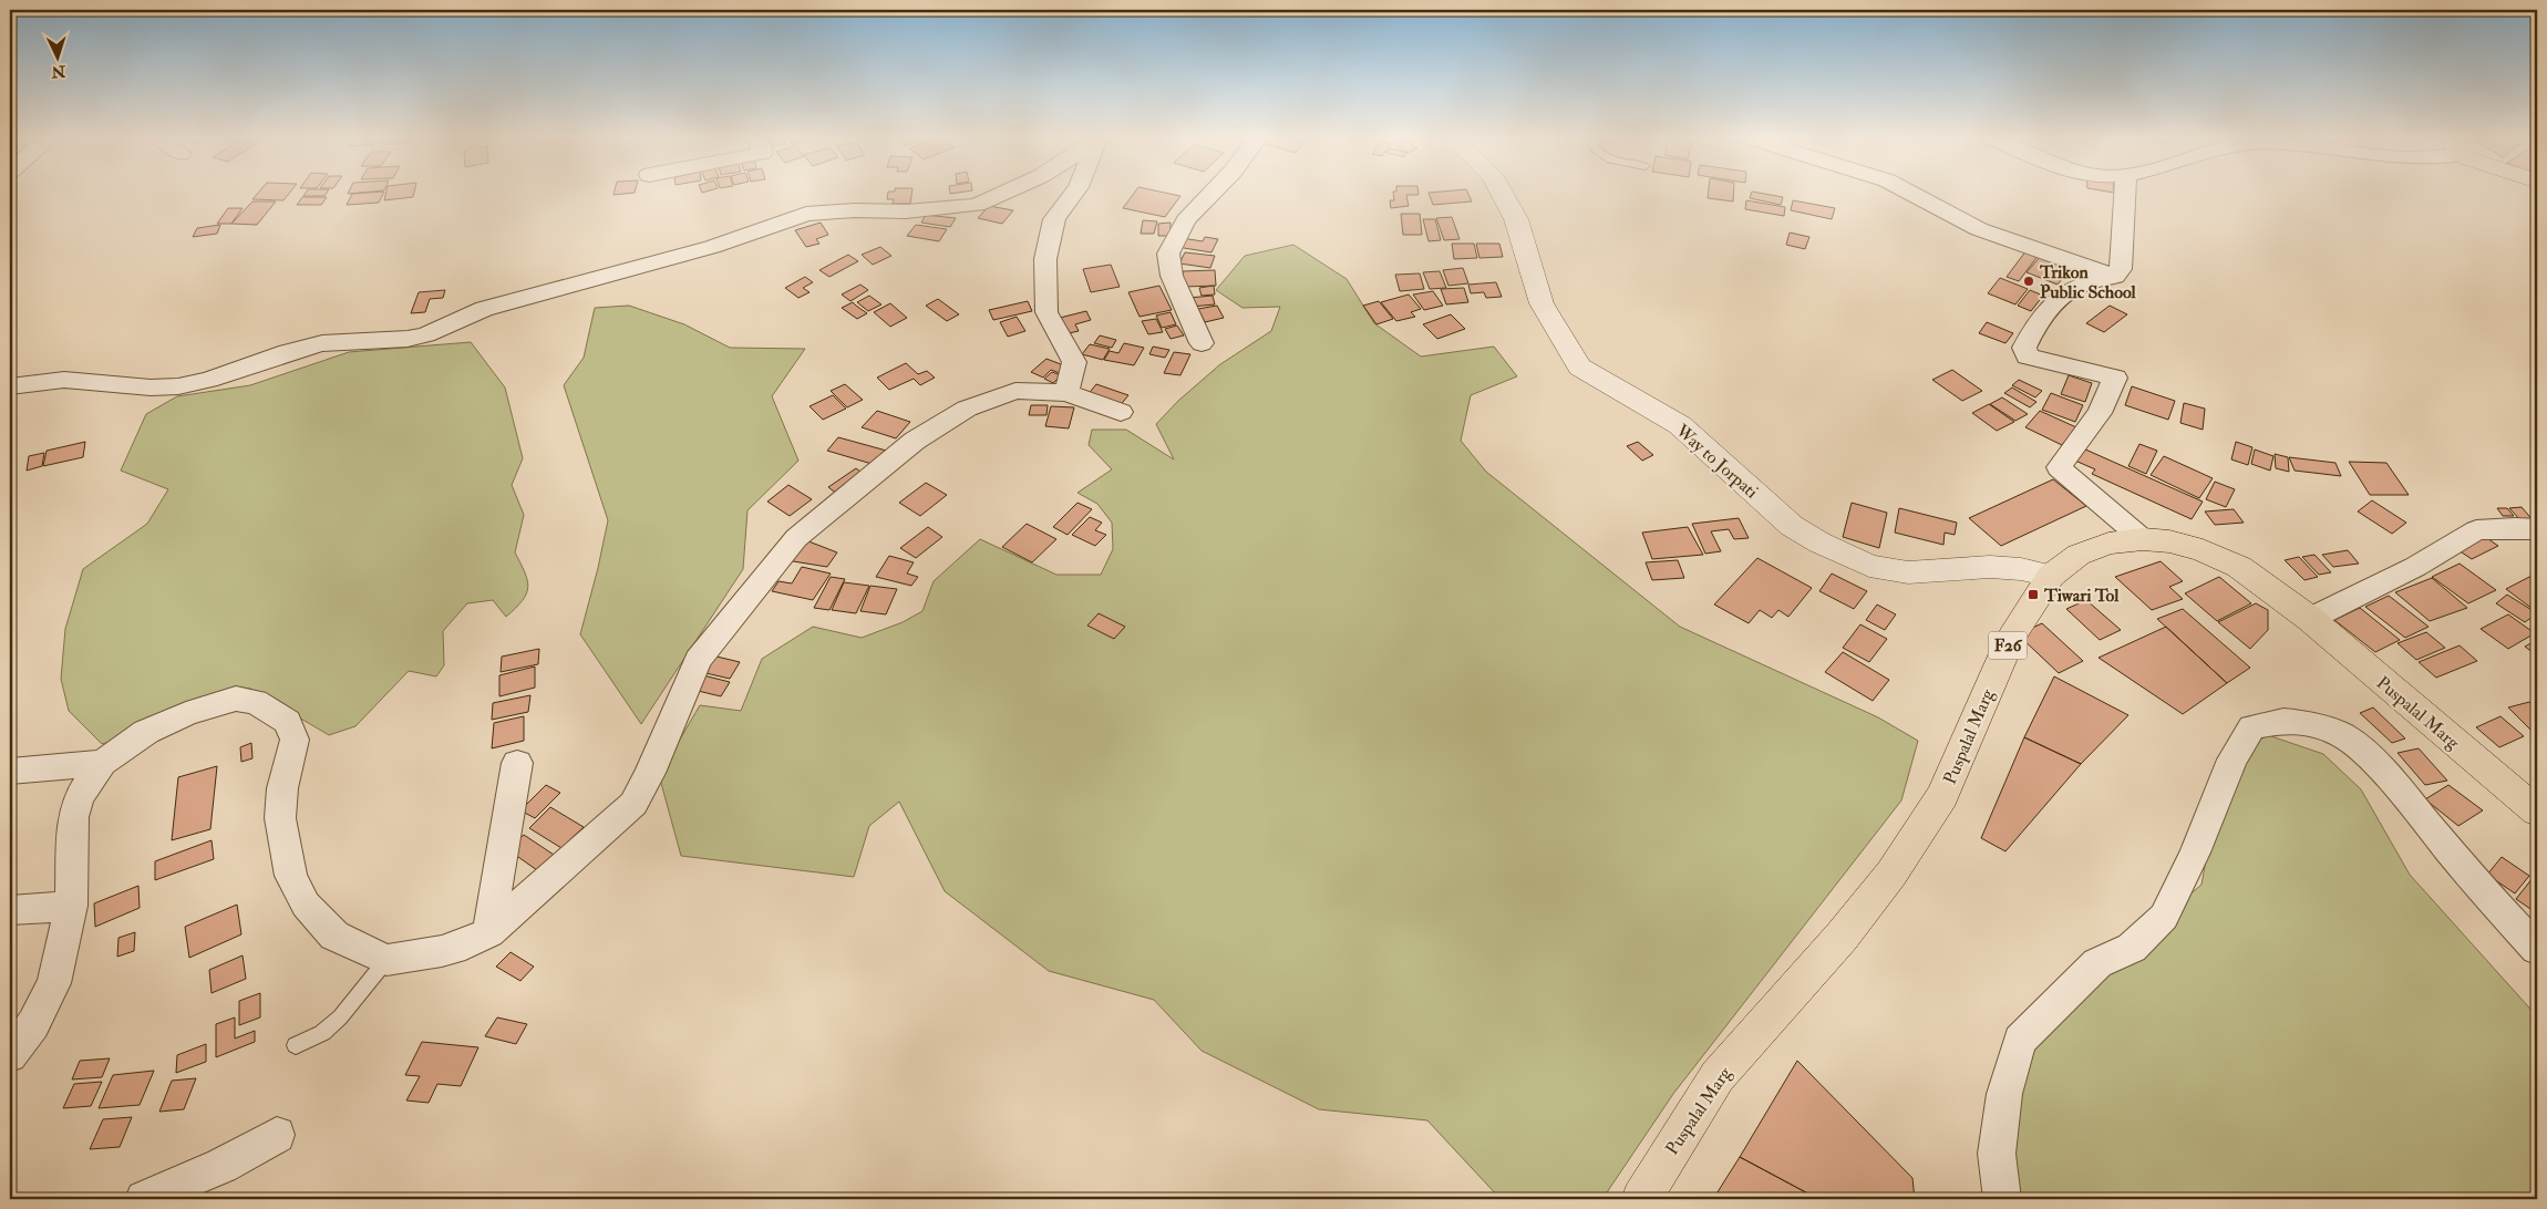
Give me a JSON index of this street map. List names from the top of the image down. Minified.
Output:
{"streets":{"main road":["F26","Puspalal Marg"],"street":["Way to Jorpati"]},"crossings":[["Way to Jorpati","Puspalal Marg"]],"places":{"other":["Trikon Public School"],"transit":["Tiwari Tol"]},"north":"bottom"}
